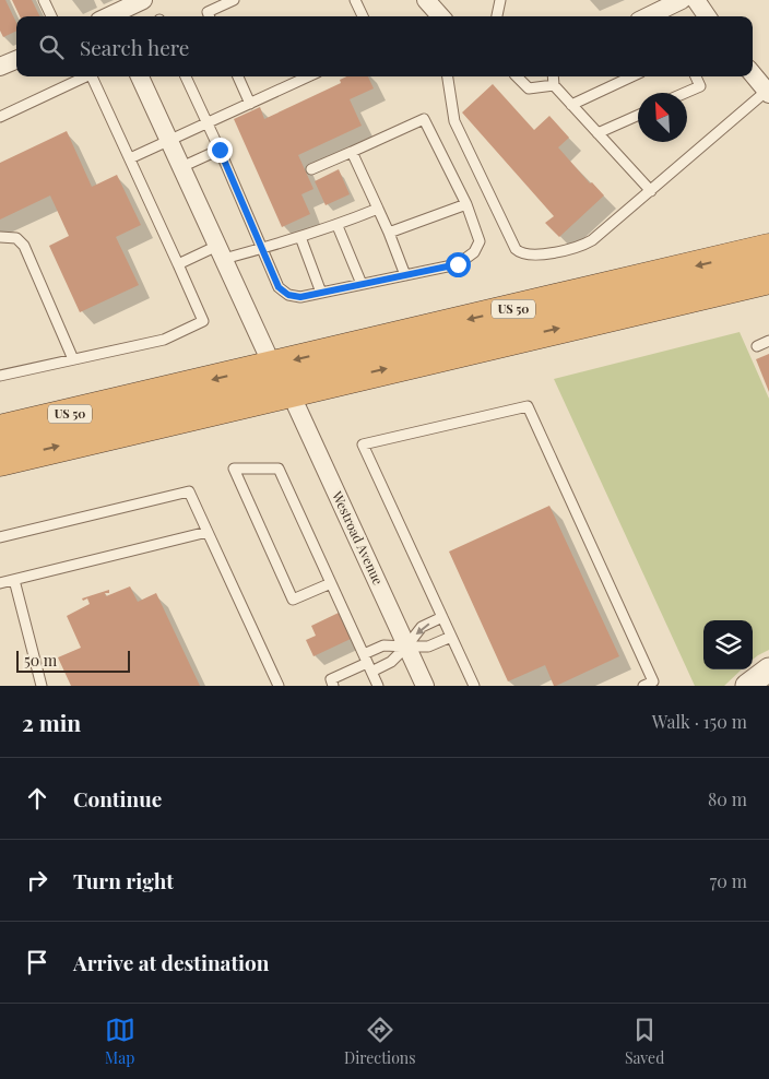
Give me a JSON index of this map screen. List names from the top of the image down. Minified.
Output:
{"streets":{"highway":["US 50"],"street":["Westroad Avenue"]},"crossings":[["US 50","Westroad Avenue"]],"scale_bar":"50 m","north":"top left","page":{"search":"Search here","scale":"50 m","heading":["2 min","Walk · 150 m"],"list":[["Continue","80 m"],["Turn right","70 m"],"Arrive at destination"],"nav":["Map","Directions","Saved"]}}
